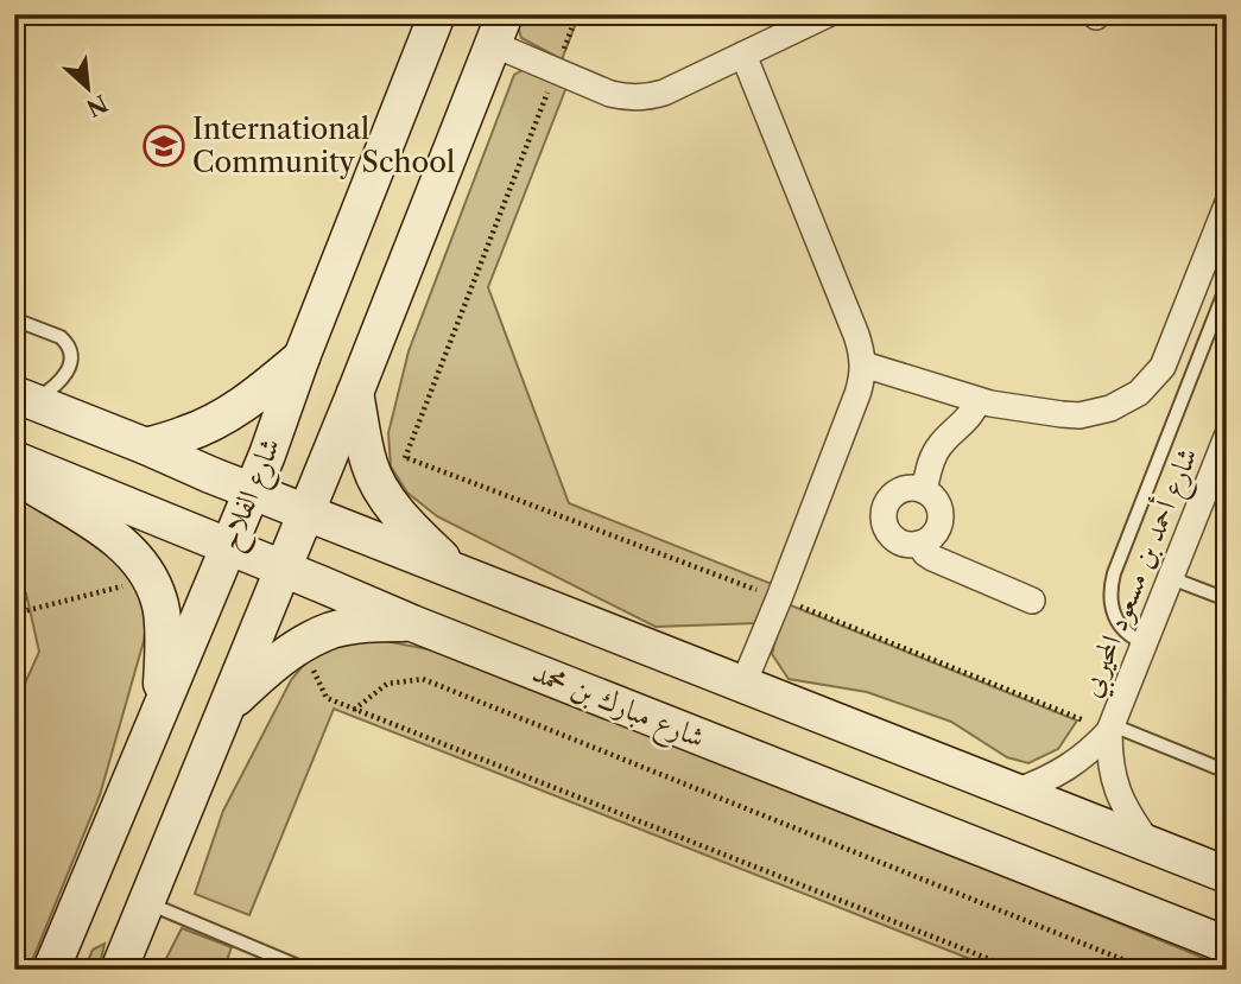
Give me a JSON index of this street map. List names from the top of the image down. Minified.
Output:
{"streets":{"main road":["شارع الفلاح","شارع مبارك بن محمد"],"street":["شارع أحمد بن مسعود المحيربي"]},"crossings":[["شارع الفلاح","شارع مبارك بن محمد"]],"places":{"school or university":["International Community School"]},"north":"bottom right"}
